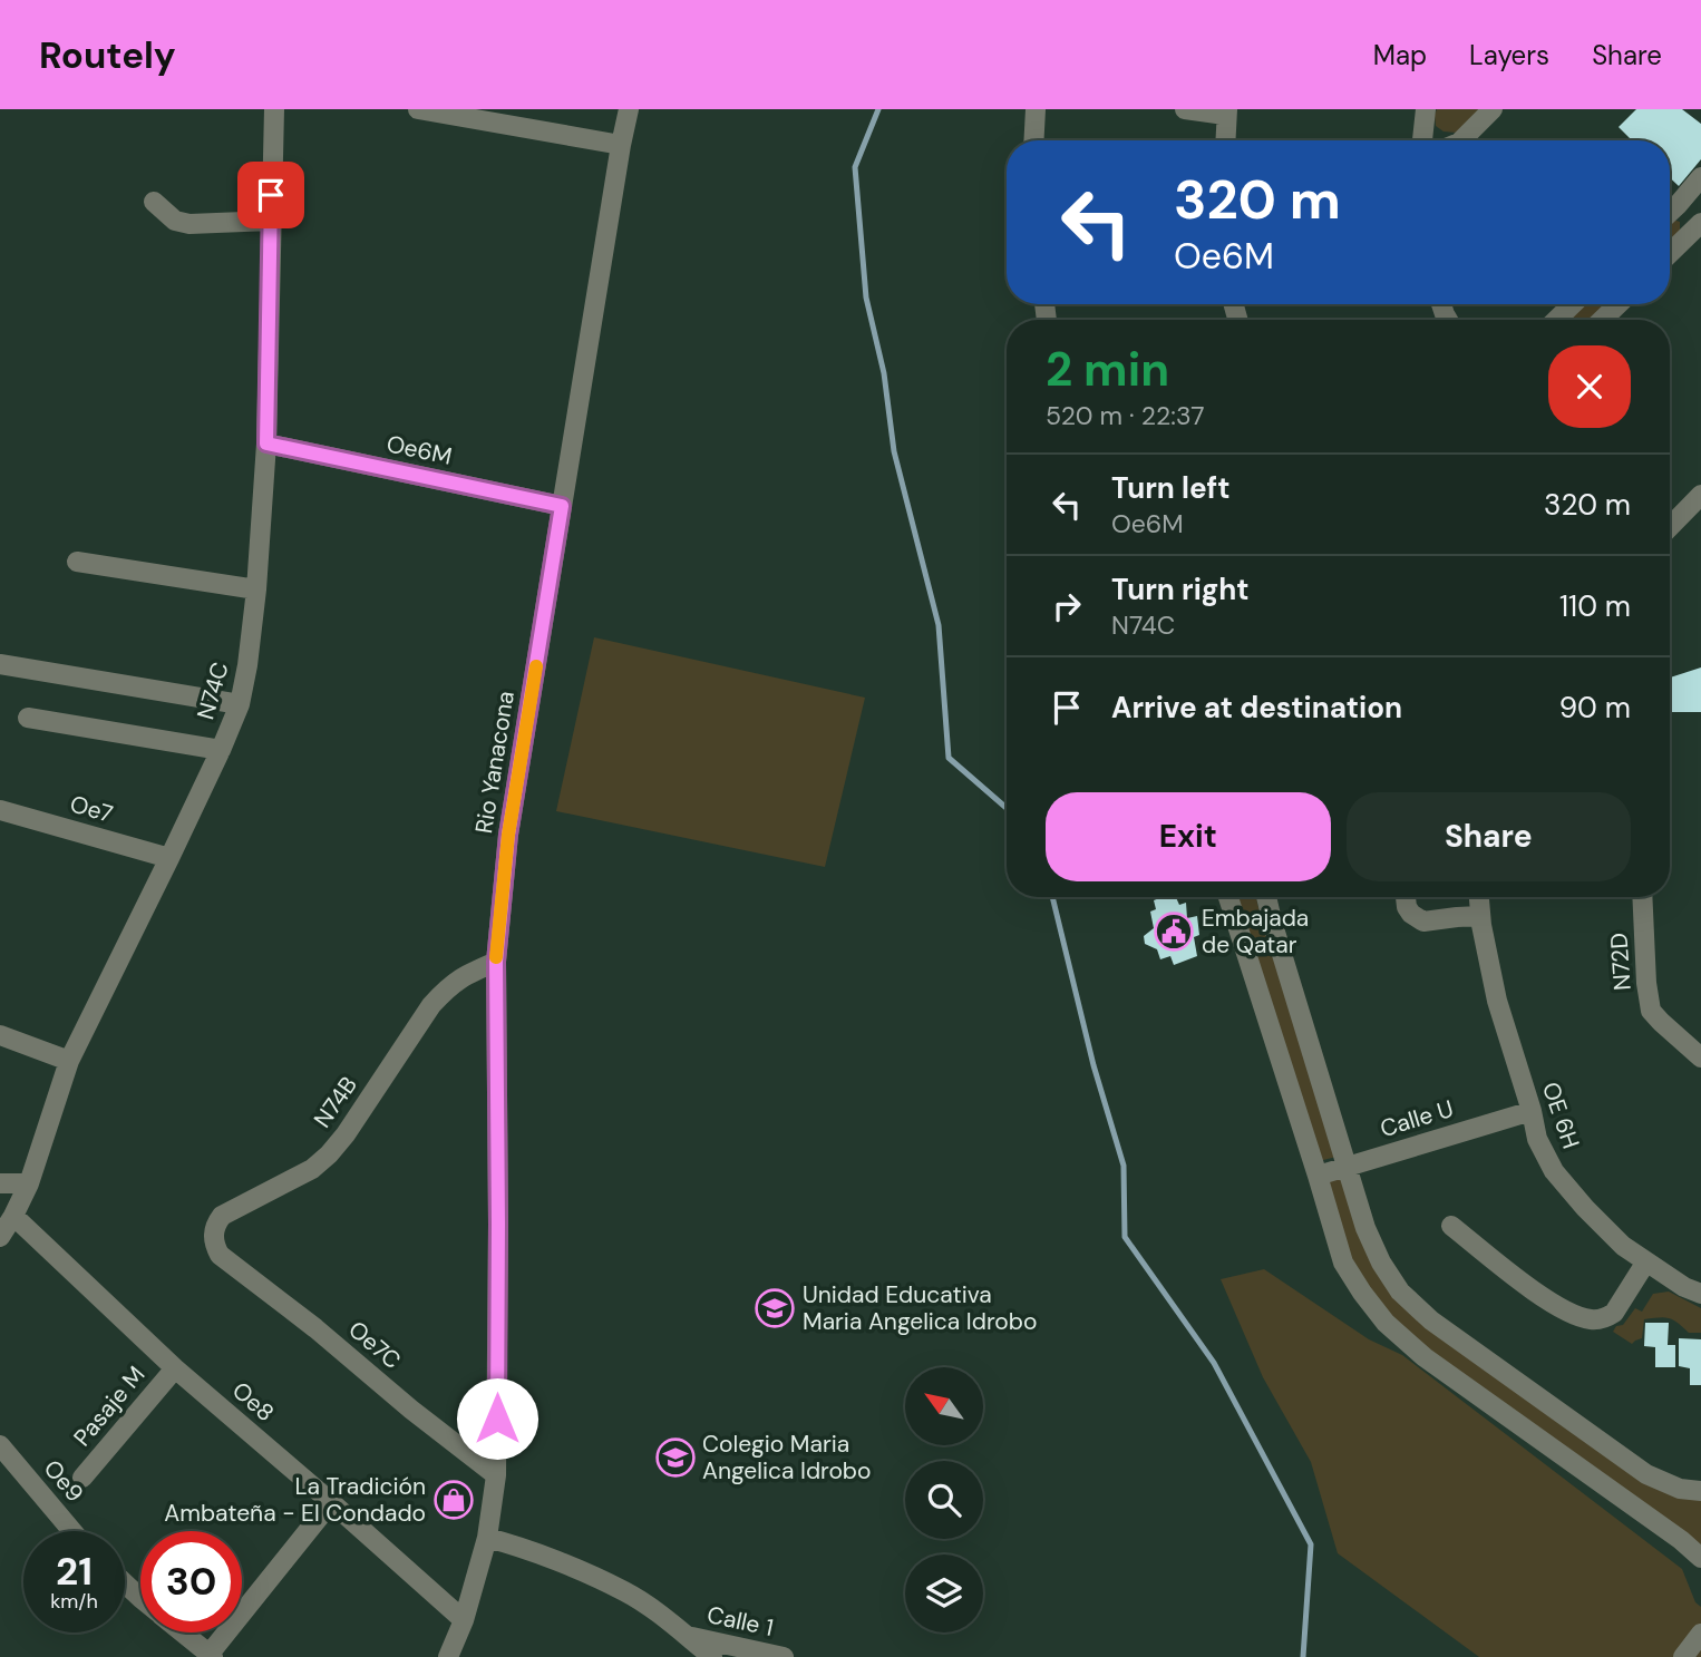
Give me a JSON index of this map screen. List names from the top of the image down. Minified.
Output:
{"streets":{"street":["Oe6M","N74C","Rio Yanacona","Oe7","N72D","N74B","OE 6H","Calle U","Oe7C","Oe8","Pasaje M","Oe9","Calle 1"]},"crossings":[["Oe6M","N74C"],["Oe6M","Rio Yanacona"],["N74C","Oe7"],["N74C","Oe8"],["Rio Yanacona","N74B"],["Rio Yanacona","Oe7C"],["Rio Yanacona","Oe8"],["N74B","Oe7C"],["OE 6H","Calle U"],["Oe8","Pasaje M"]],"places":{"public building":["Embajada de Qatar"],"school or university":["Unidad Educativa Maria Angelica Idrobo","Colegio Maria Angelica Idrobo"],"shop":["La Tradición Ambateña - El Condado"]},"north":"top left","page":{"header":"Routely","nav":["Map","Layers","Share"],"turn":["320 m","Oe6M"],"heading":["2 min","520 m · 22:37"],"list":[{"name":"Turn left","note":"Oe6M","value":"320 m"},{"name":"Turn right","note":"N74C","value":"110 m"},{"name":"Arrive at destination","value":"90 m"}],"buttons":["Exit","Share"],"speed":"21 km/h","limit":"30"}}
